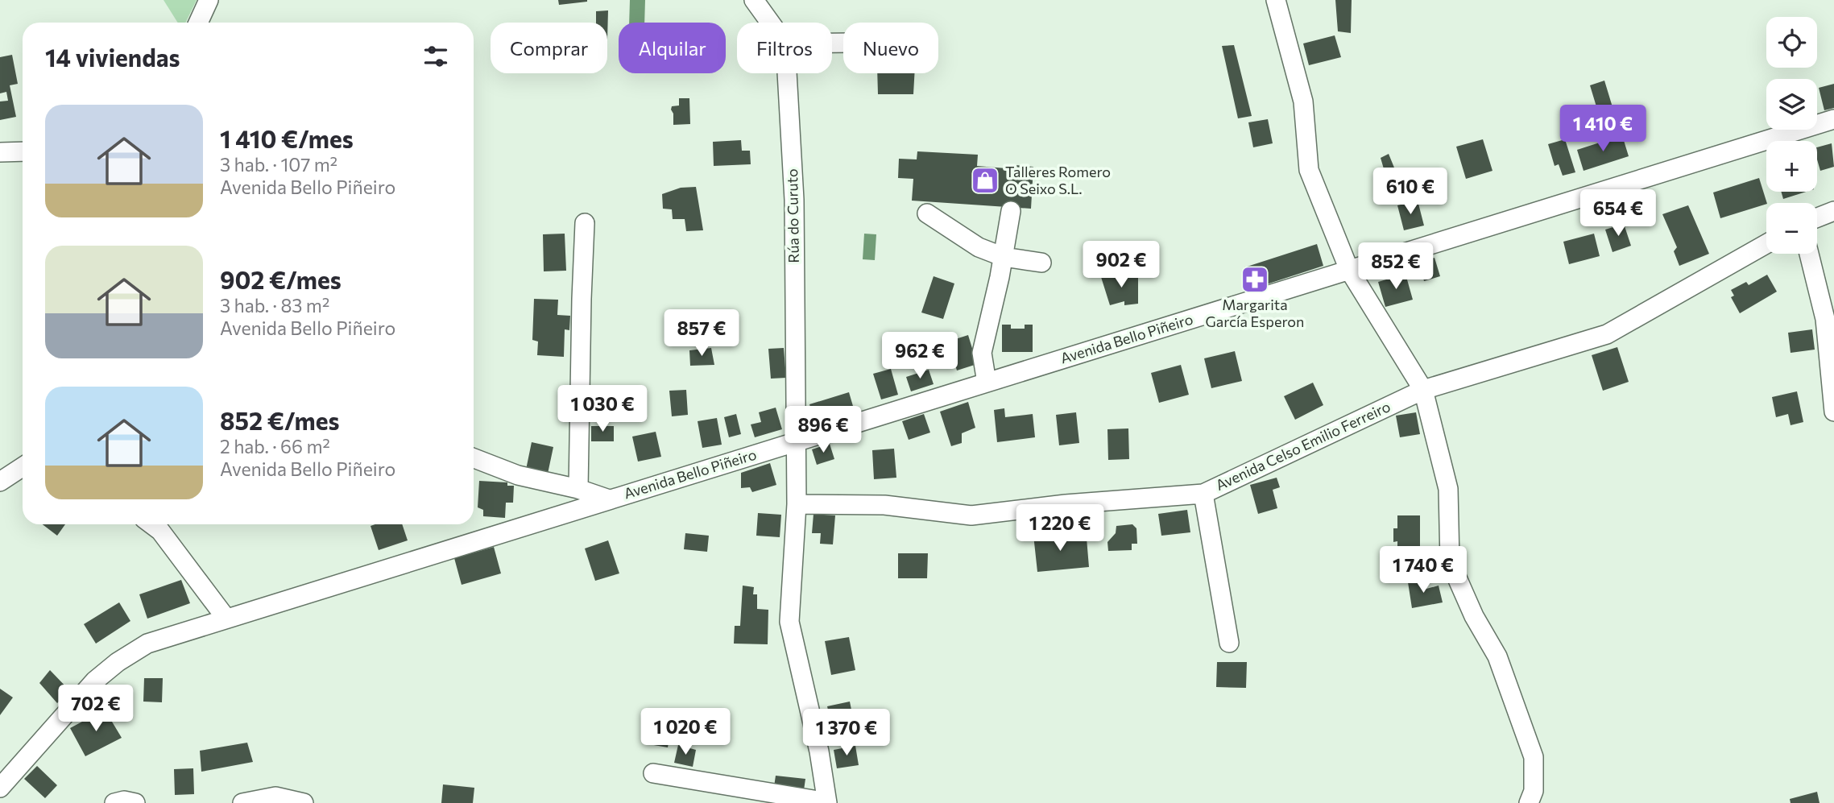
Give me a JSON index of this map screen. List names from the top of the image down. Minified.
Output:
{"streets":{"street":["Rúa do Curuto","Avenida Bello Piñeiro","Avenida Celso Emilio Ferreiro"]},"crossings":[["Rúa do Curuto","Avenida Bello Piñeiro"]],"places":{"shop":["Talleres Romero O Seixo S.L."],"pharmacy":["Margarita García Esperon"]},"page":{"map_buttons":["+","−"],"chip":["Comprar","Alquilar","Filtros","Nuevo"],"heading":"14 viviendas","list":[{"name":"1 410 €/mes","note":"3 hab. · 107 m² · Avenida Bello Piñeiro"},{"name":"902 €/mes","note":"3 hab. · 83 m² · Avenida Bello Piñeiro"},{"name":"852 €/mes","note":"2 hab. · 66 m² · Avenida Bello Piñeiro"}],"price":["1 410 €","610 €","654 €","902 €","852 €","857 €","962 €","1 030 €","896 €","1 220 €","1 740 €","702 €","1 020 €","1 370 €"]}}
